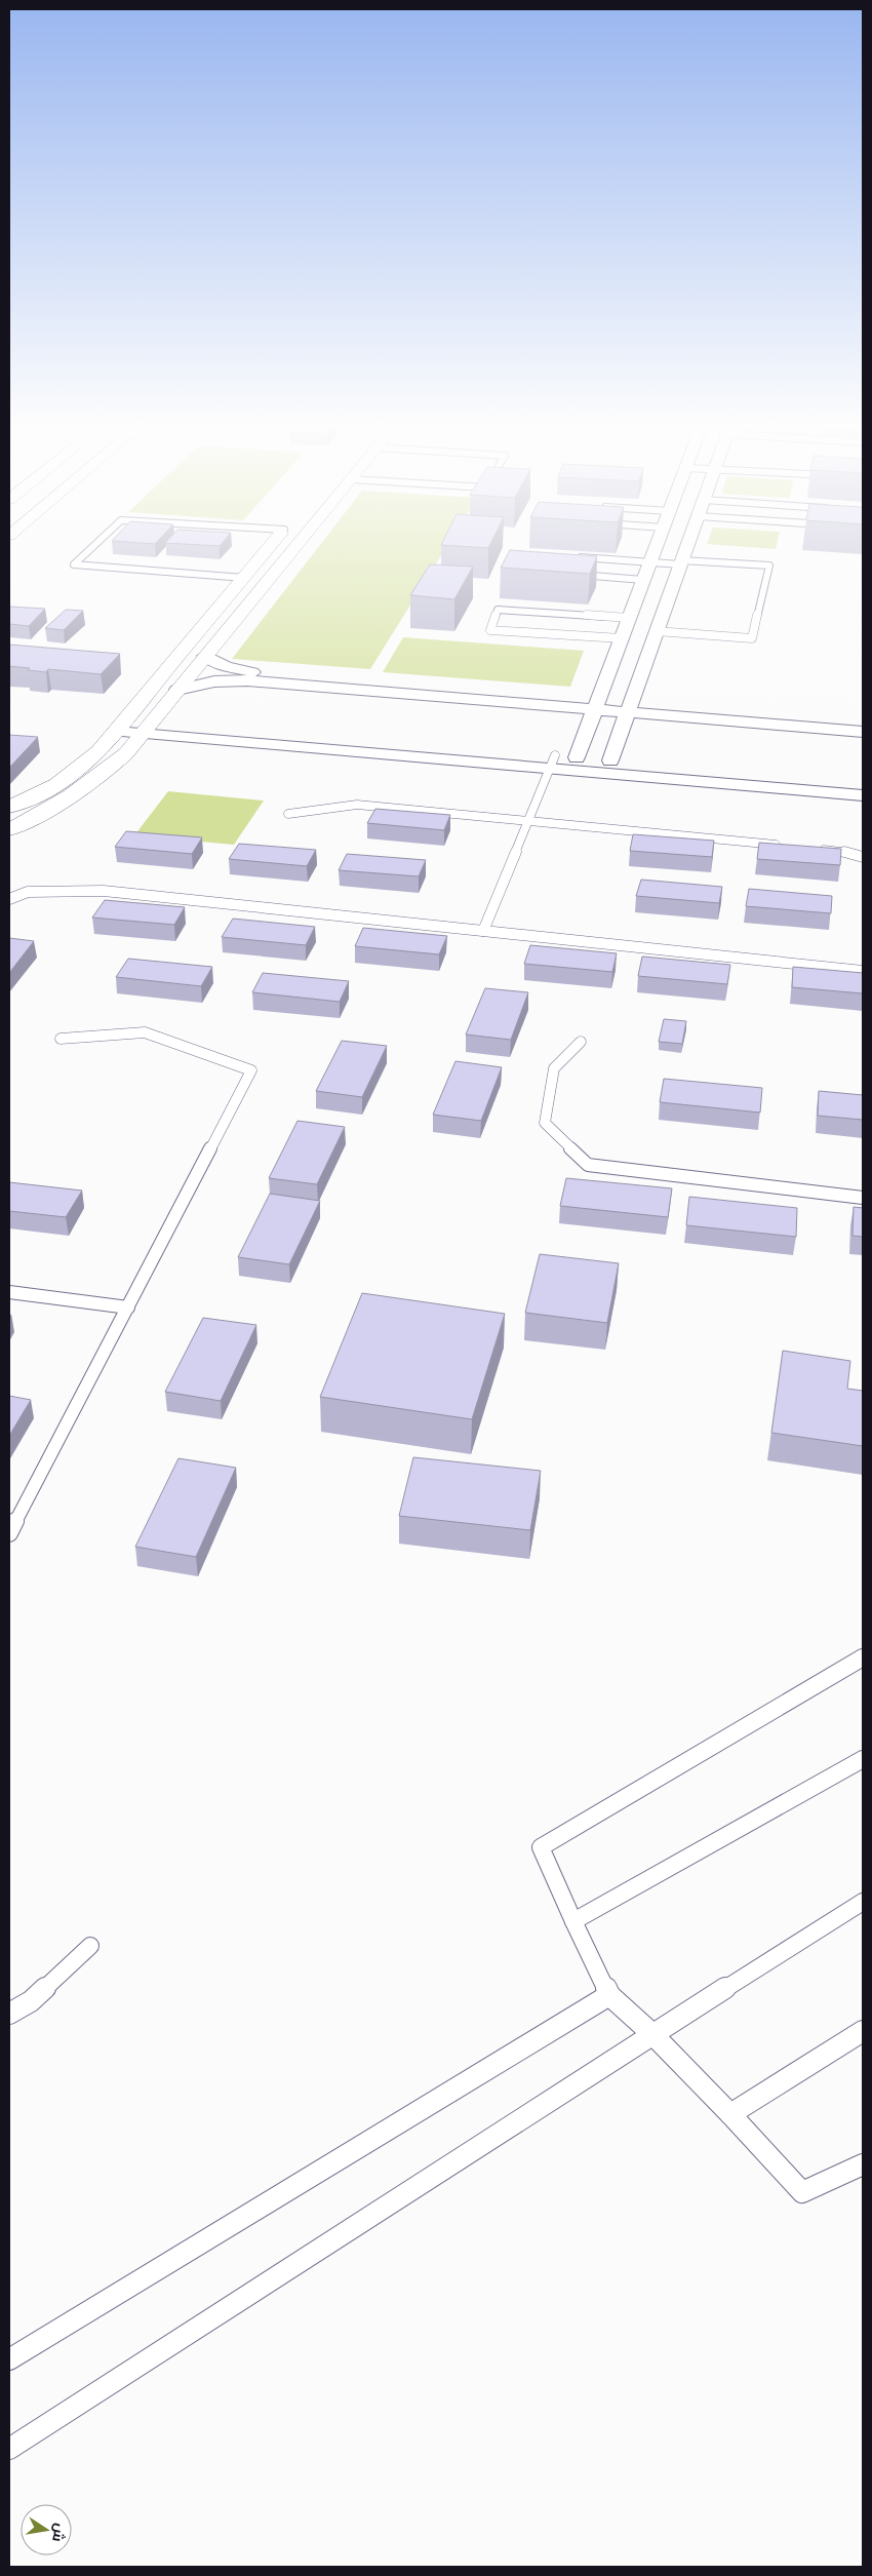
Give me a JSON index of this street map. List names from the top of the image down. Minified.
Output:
{"north":"right"}
